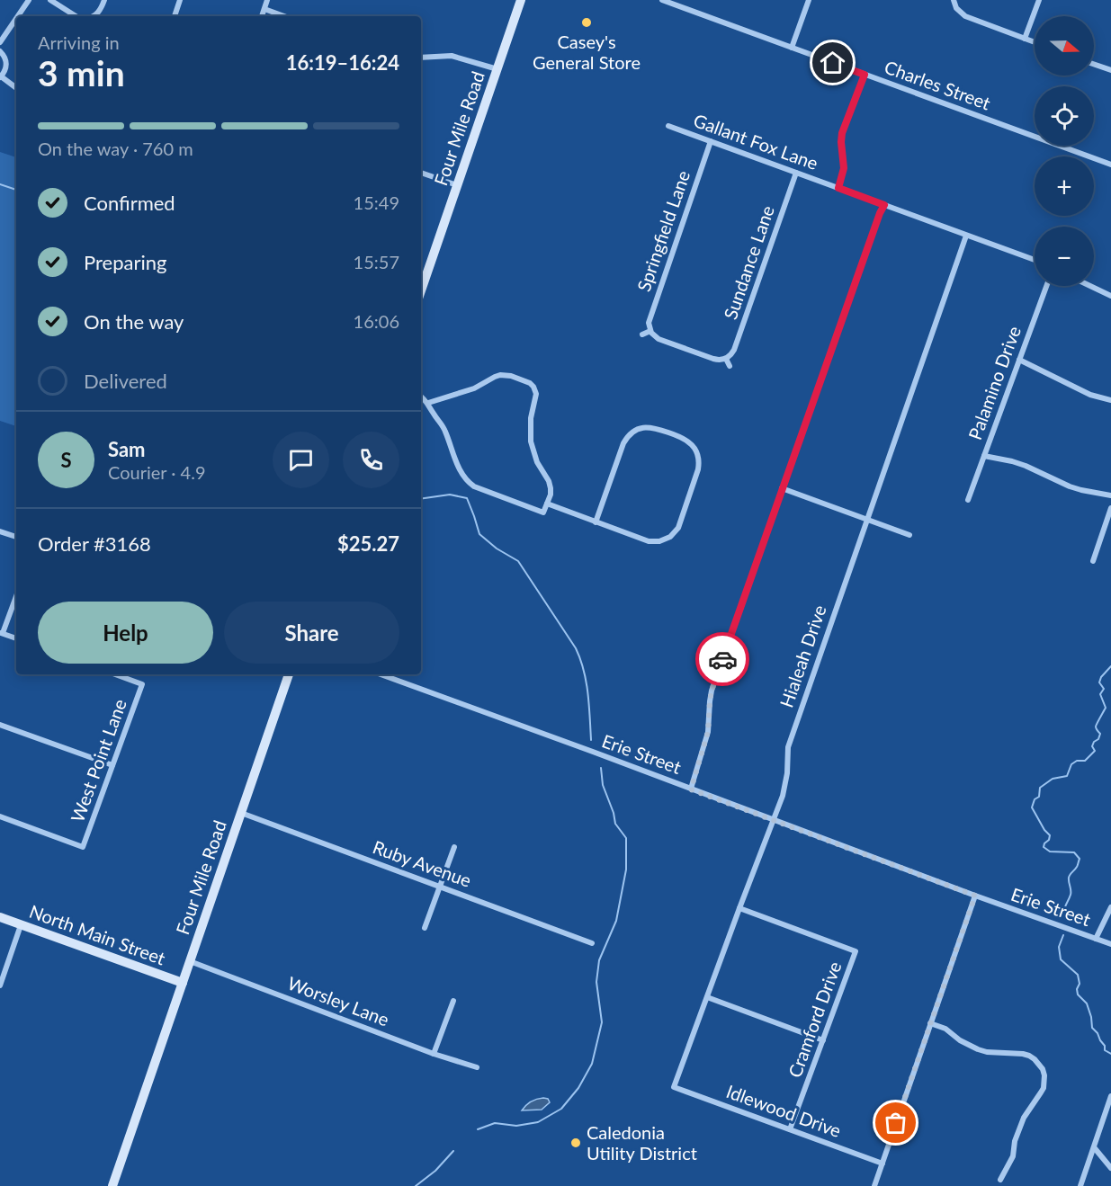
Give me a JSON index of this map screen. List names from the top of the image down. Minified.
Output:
{"streets":{"main road":["Four Mile Road","North Main Street"],"street":["Charles Street","Gallant Fox Lane","Springfield Lane","Sundance Lane","Palamino Drive","Hialeah Drive","Erie Street","West Point Lane","Ruby Avenue","Worsley Lane","Cramford Drive","Idlewood Drive"]},"crossings":[["Four Mile Road","Ruby Avenue"],["Four Mile Road","North Main Street"],["Four Mile Road","Worsley Lane"],["Gallant Fox Lane","Springfield Lane"],["Gallant Fox Lane","Sundance Lane"],["Gallant Fox Lane","Hialeah Drive"],["Hialeah Drive","Erie Street"],["Hialeah Drive","Cramford Drive"],["Hialeah Drive","Idlewood Drive"],["Cramford Drive","Idlewood Drive"]],"places":["Casey's General Store","Caledonia Utility District"],"north":"right","page":{"map_buttons":["+","−"],"heading":["3 min","Arriving in","16:19–16:24"],"panel":["Sam","Courier · 4.9","Order #3168","$25.27"],"bar":"On the way · 760 m","list":[["Confirmed","15:49"],["Preparing","15:57"],["On the way","16:06"],"Delivered"],"round":"S","buttons":["Help","Share"]}}
